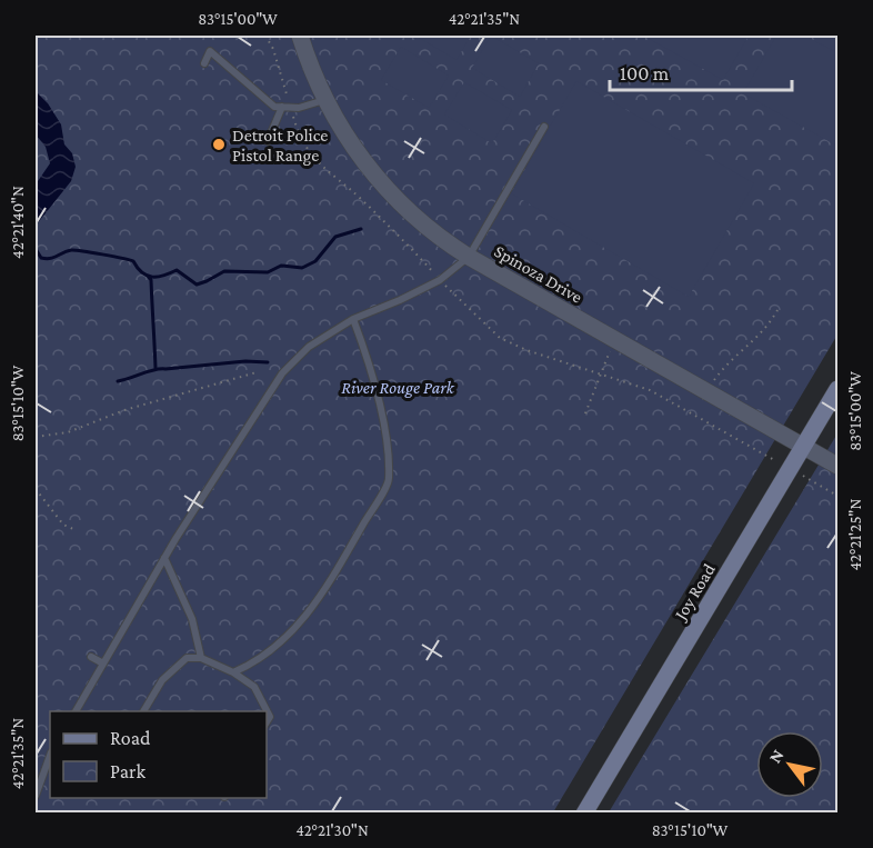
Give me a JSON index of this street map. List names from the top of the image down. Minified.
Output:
{"streets":{"main road":["Joy Road"],"street":["Spinoza Drive"]},"crossings":[["Spinoza Drive","Joy Road"]],"parks":["River Rouge Park"],"places":["Detroit Police Pistol Range"],"legend":["Road","Park"],"scale_bar":"100 m","north":"top left","coordinates":["83°15'00\"W","42°21'35\"N","42°21'40\"N","83°15'10\"W","42°21'25\"N","42°21'30\"N"]}
